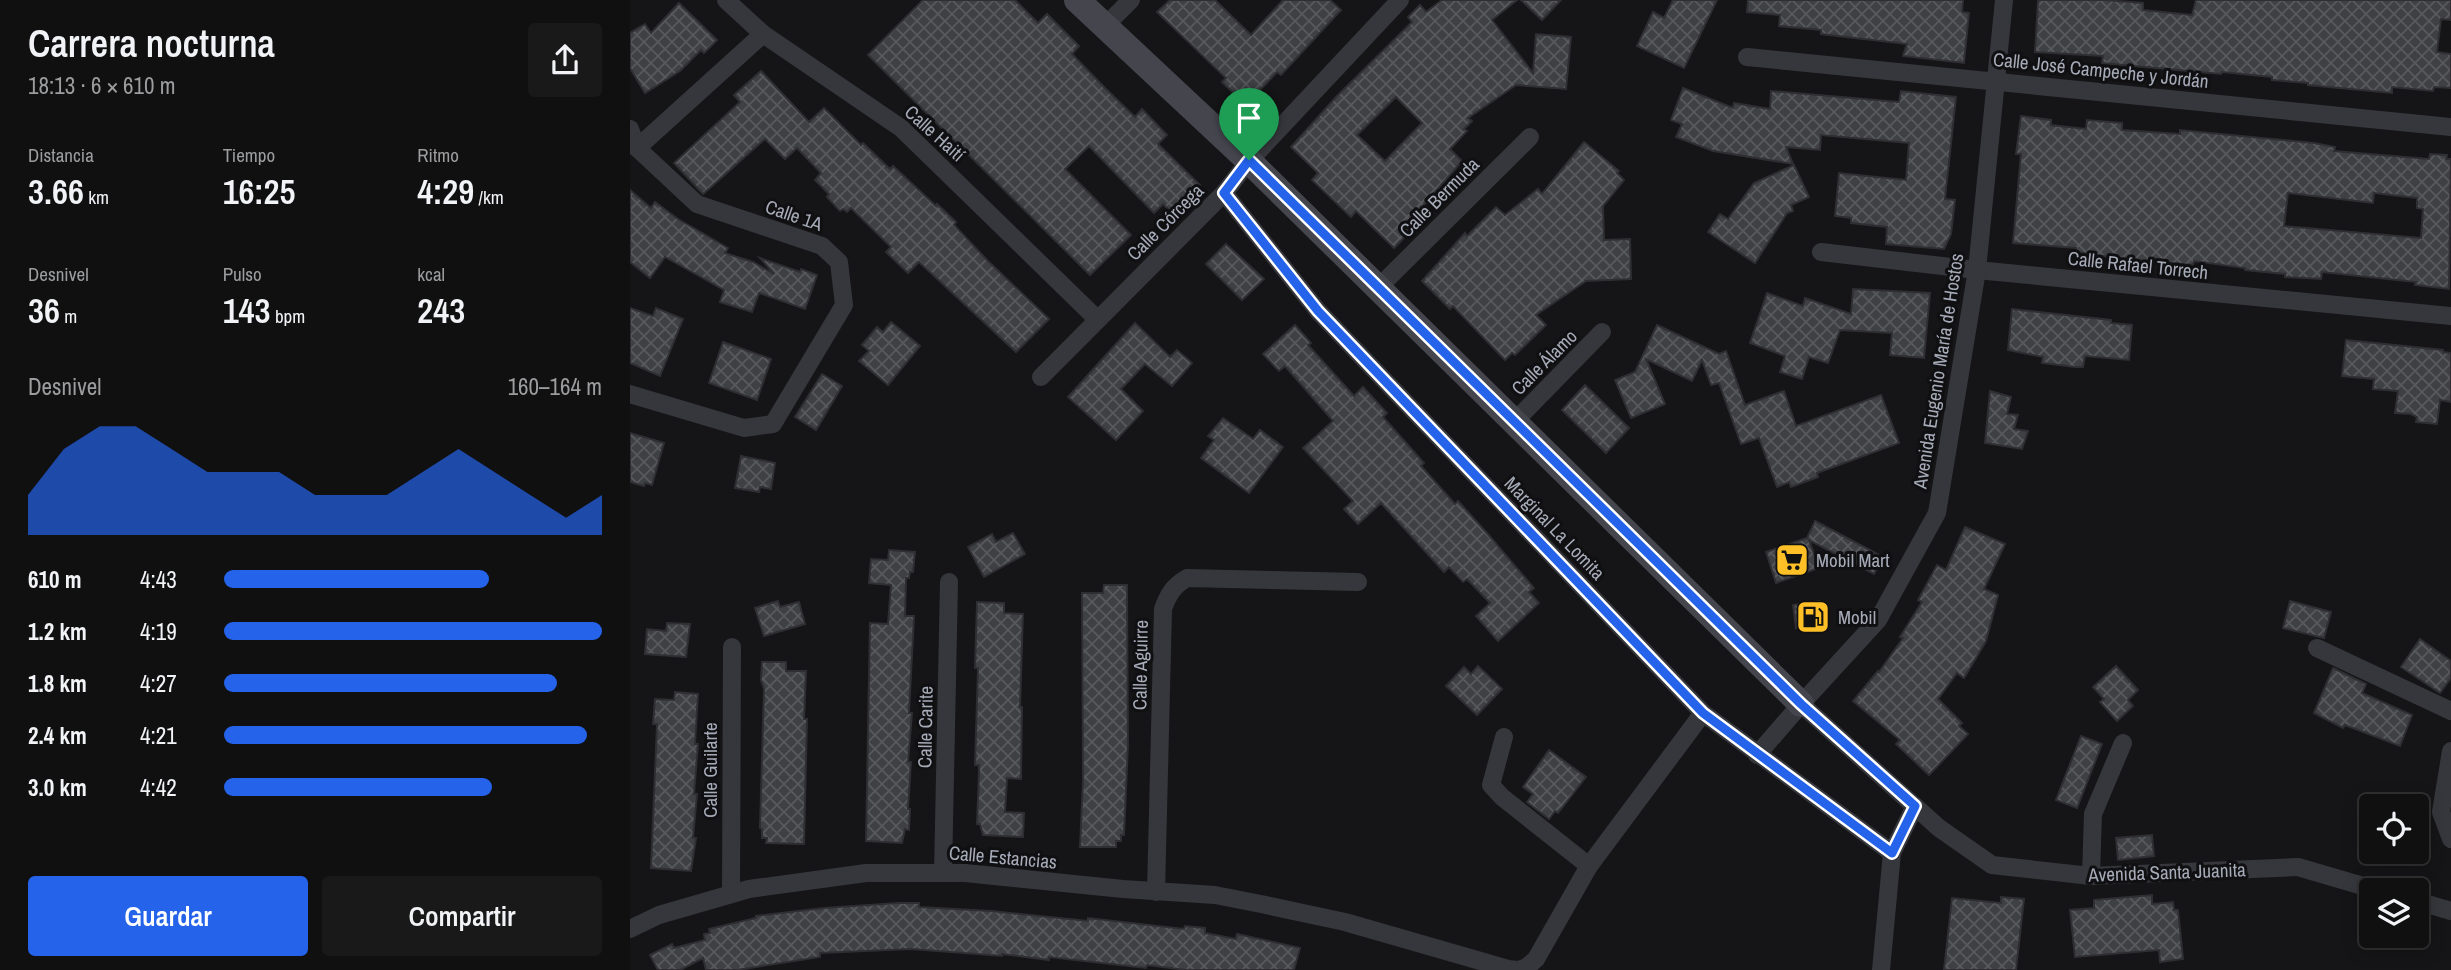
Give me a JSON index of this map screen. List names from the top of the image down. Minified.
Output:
{"streets":{"street":["Calle José Campeche y Jordán","Calle Haití","Calle Bermuda","Calle 1A","Calle Córcega","Calle Rafael Torrech","Calle Álamo","Avenida Eugenio María de Hostos","Marginal La Lomita","Calle Aguirre","Calle Carite","Calle Guilarte","Calle Estancias","Avenida Santa Juanita"]},"crossings":[["Calle José Campeche y Jordán","Avenida Eugenio María de Hostos"],["Calle Haití","Calle Córcega"],["Calle Bermuda","Avenida Santa Juanita"],["Calle Córcega","Marginal La Lomita"],["Calle Córcega","Avenida Santa Juanita"],["Calle Rafael Torrech","Avenida Eugenio María de Hostos"],["Calle Álamo","Avenida Santa Juanita"],["Avenida Eugenio María de Hostos","Marginal La Lomita"],["Avenida Eugenio María de Hostos","Avenida Santa Juanita"],["Calle Aguirre","Calle Estancias"],["Calle Carite","Calle Estancias"],["Calle Guilarte","Calle Estancias"]],"places":{"supermarket":["Mobil Mart"],"fuel station":["Mobil"]},"page":{"heading":["Carrera nocturna","18:13 · 6 × 610 m"],"stats":[["Distancia","3.66 km"],["Tiempo","16:25"],["Ritmo","4:29 /km"],["Desnivel","36 m"],["Pulso","143 bpm"],["kcal","243"]],"chart":["Desnivel","160–164 m"],"list":[{"name":"610 m","note":"4:43"},{"name":"1.2 km","note":"4:19"},{"name":"1.8 km","note":"4:27"},{"name":"2.4 km","note":"4:21"},{"name":"3.0 km","note":"4:42"}],"buttons":["Guardar","Compartir"]}}
